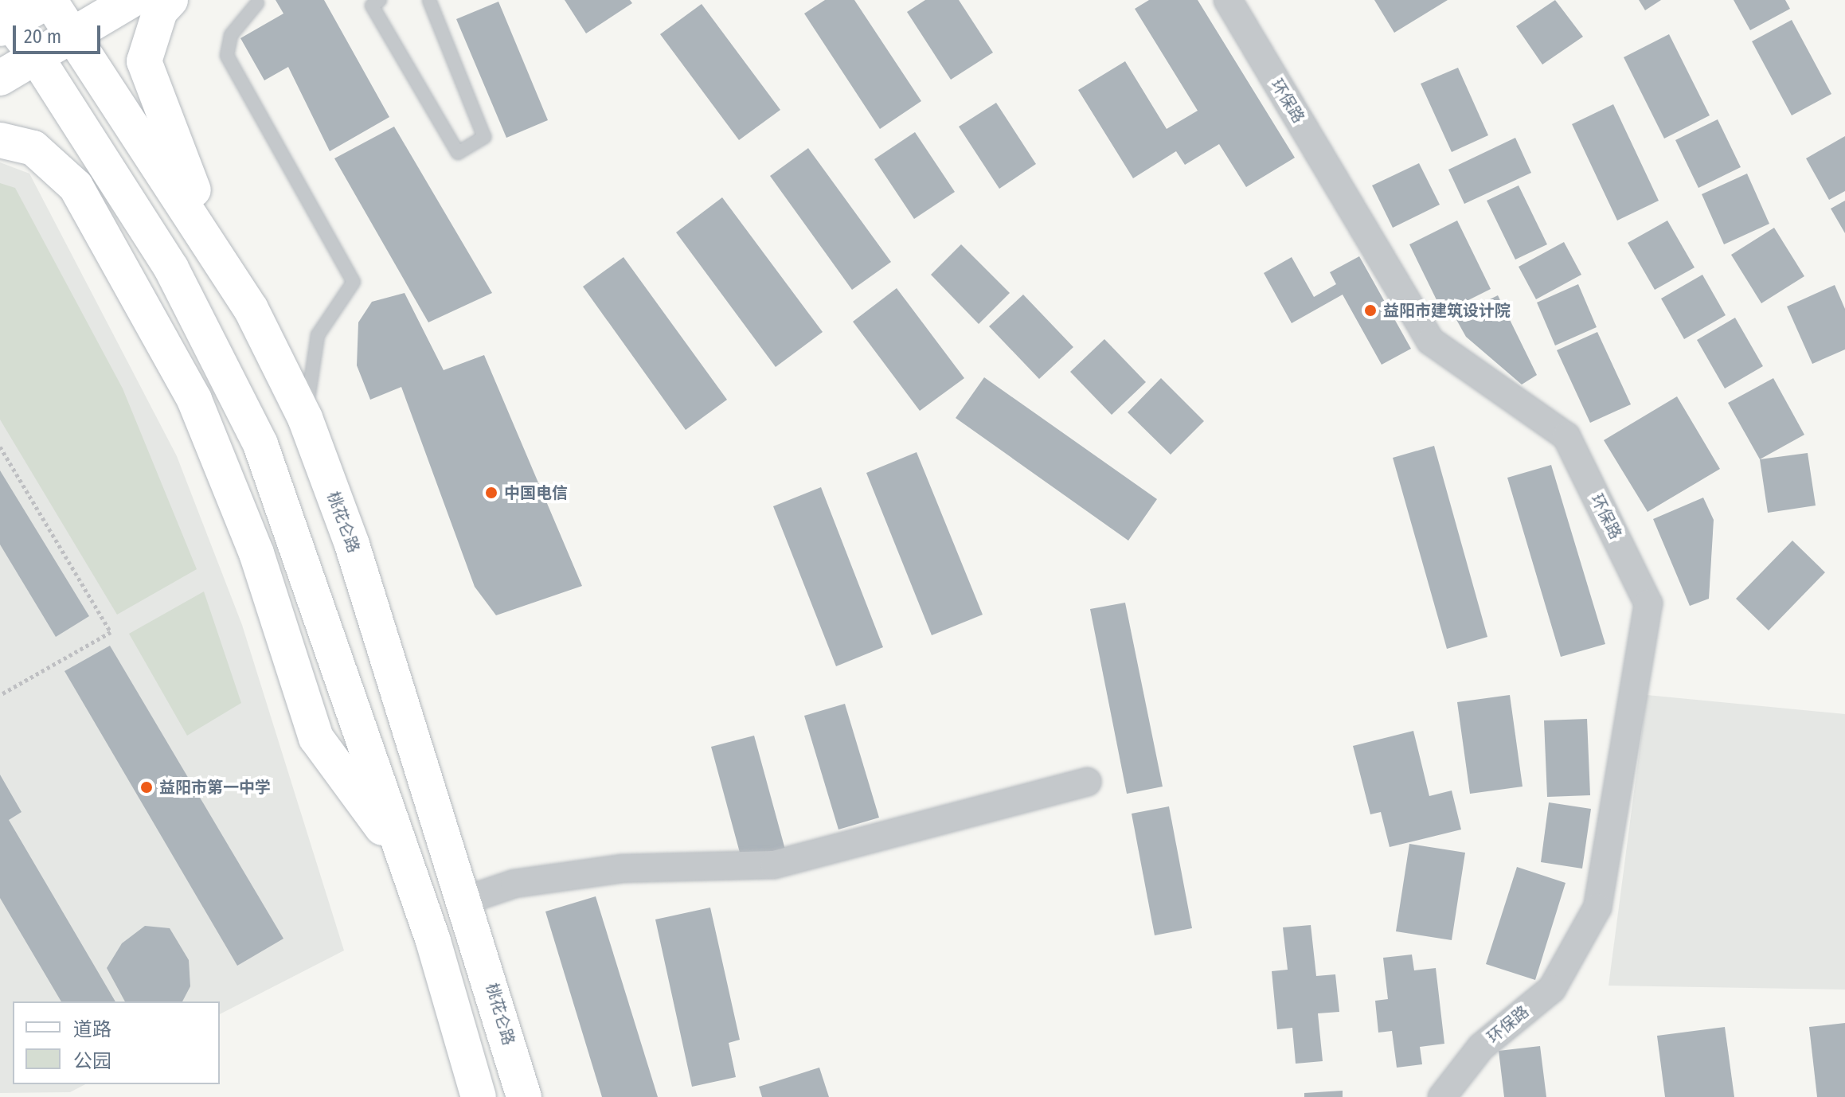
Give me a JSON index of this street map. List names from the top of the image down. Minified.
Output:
{"streets":{"main road":["桃花仑路"],"street":["环保路"]},"places":["益阳市建筑设计院","中国电信","益阳市第一中学"],"legend":["道路","公园"],"scale_bar":"20 m"}
